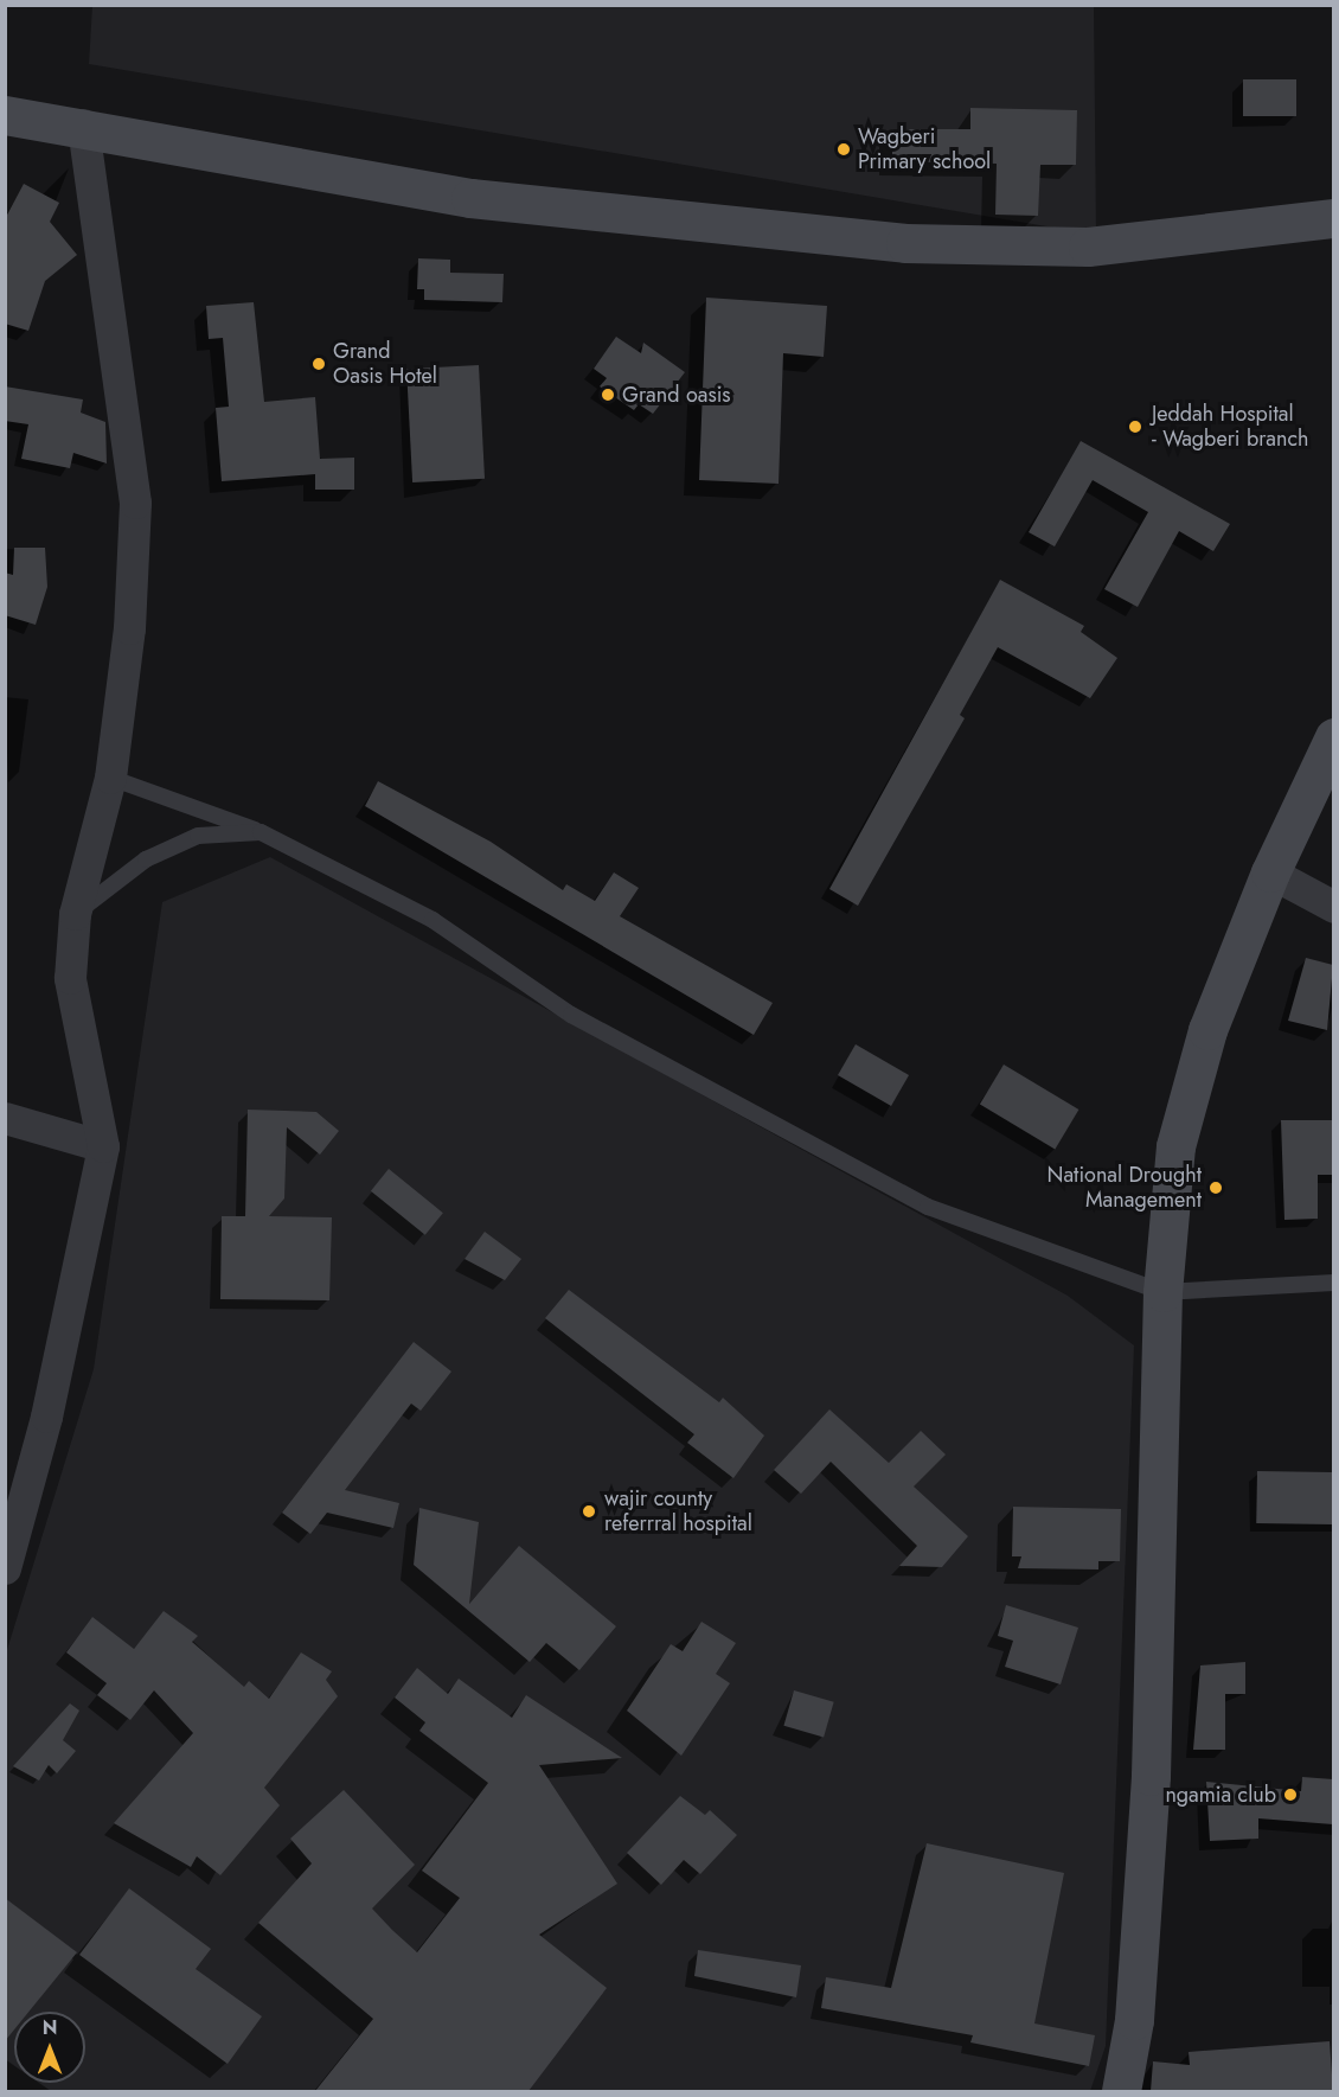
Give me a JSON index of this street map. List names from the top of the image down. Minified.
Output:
{"places":["Wagberi Primary school","Grand Oasis Hotel","Grand oasis","Jeddah Hospital - Wagberi branch","National Drought Management","wajir county referrral hospital","ngamia club"],"north":"top"}
